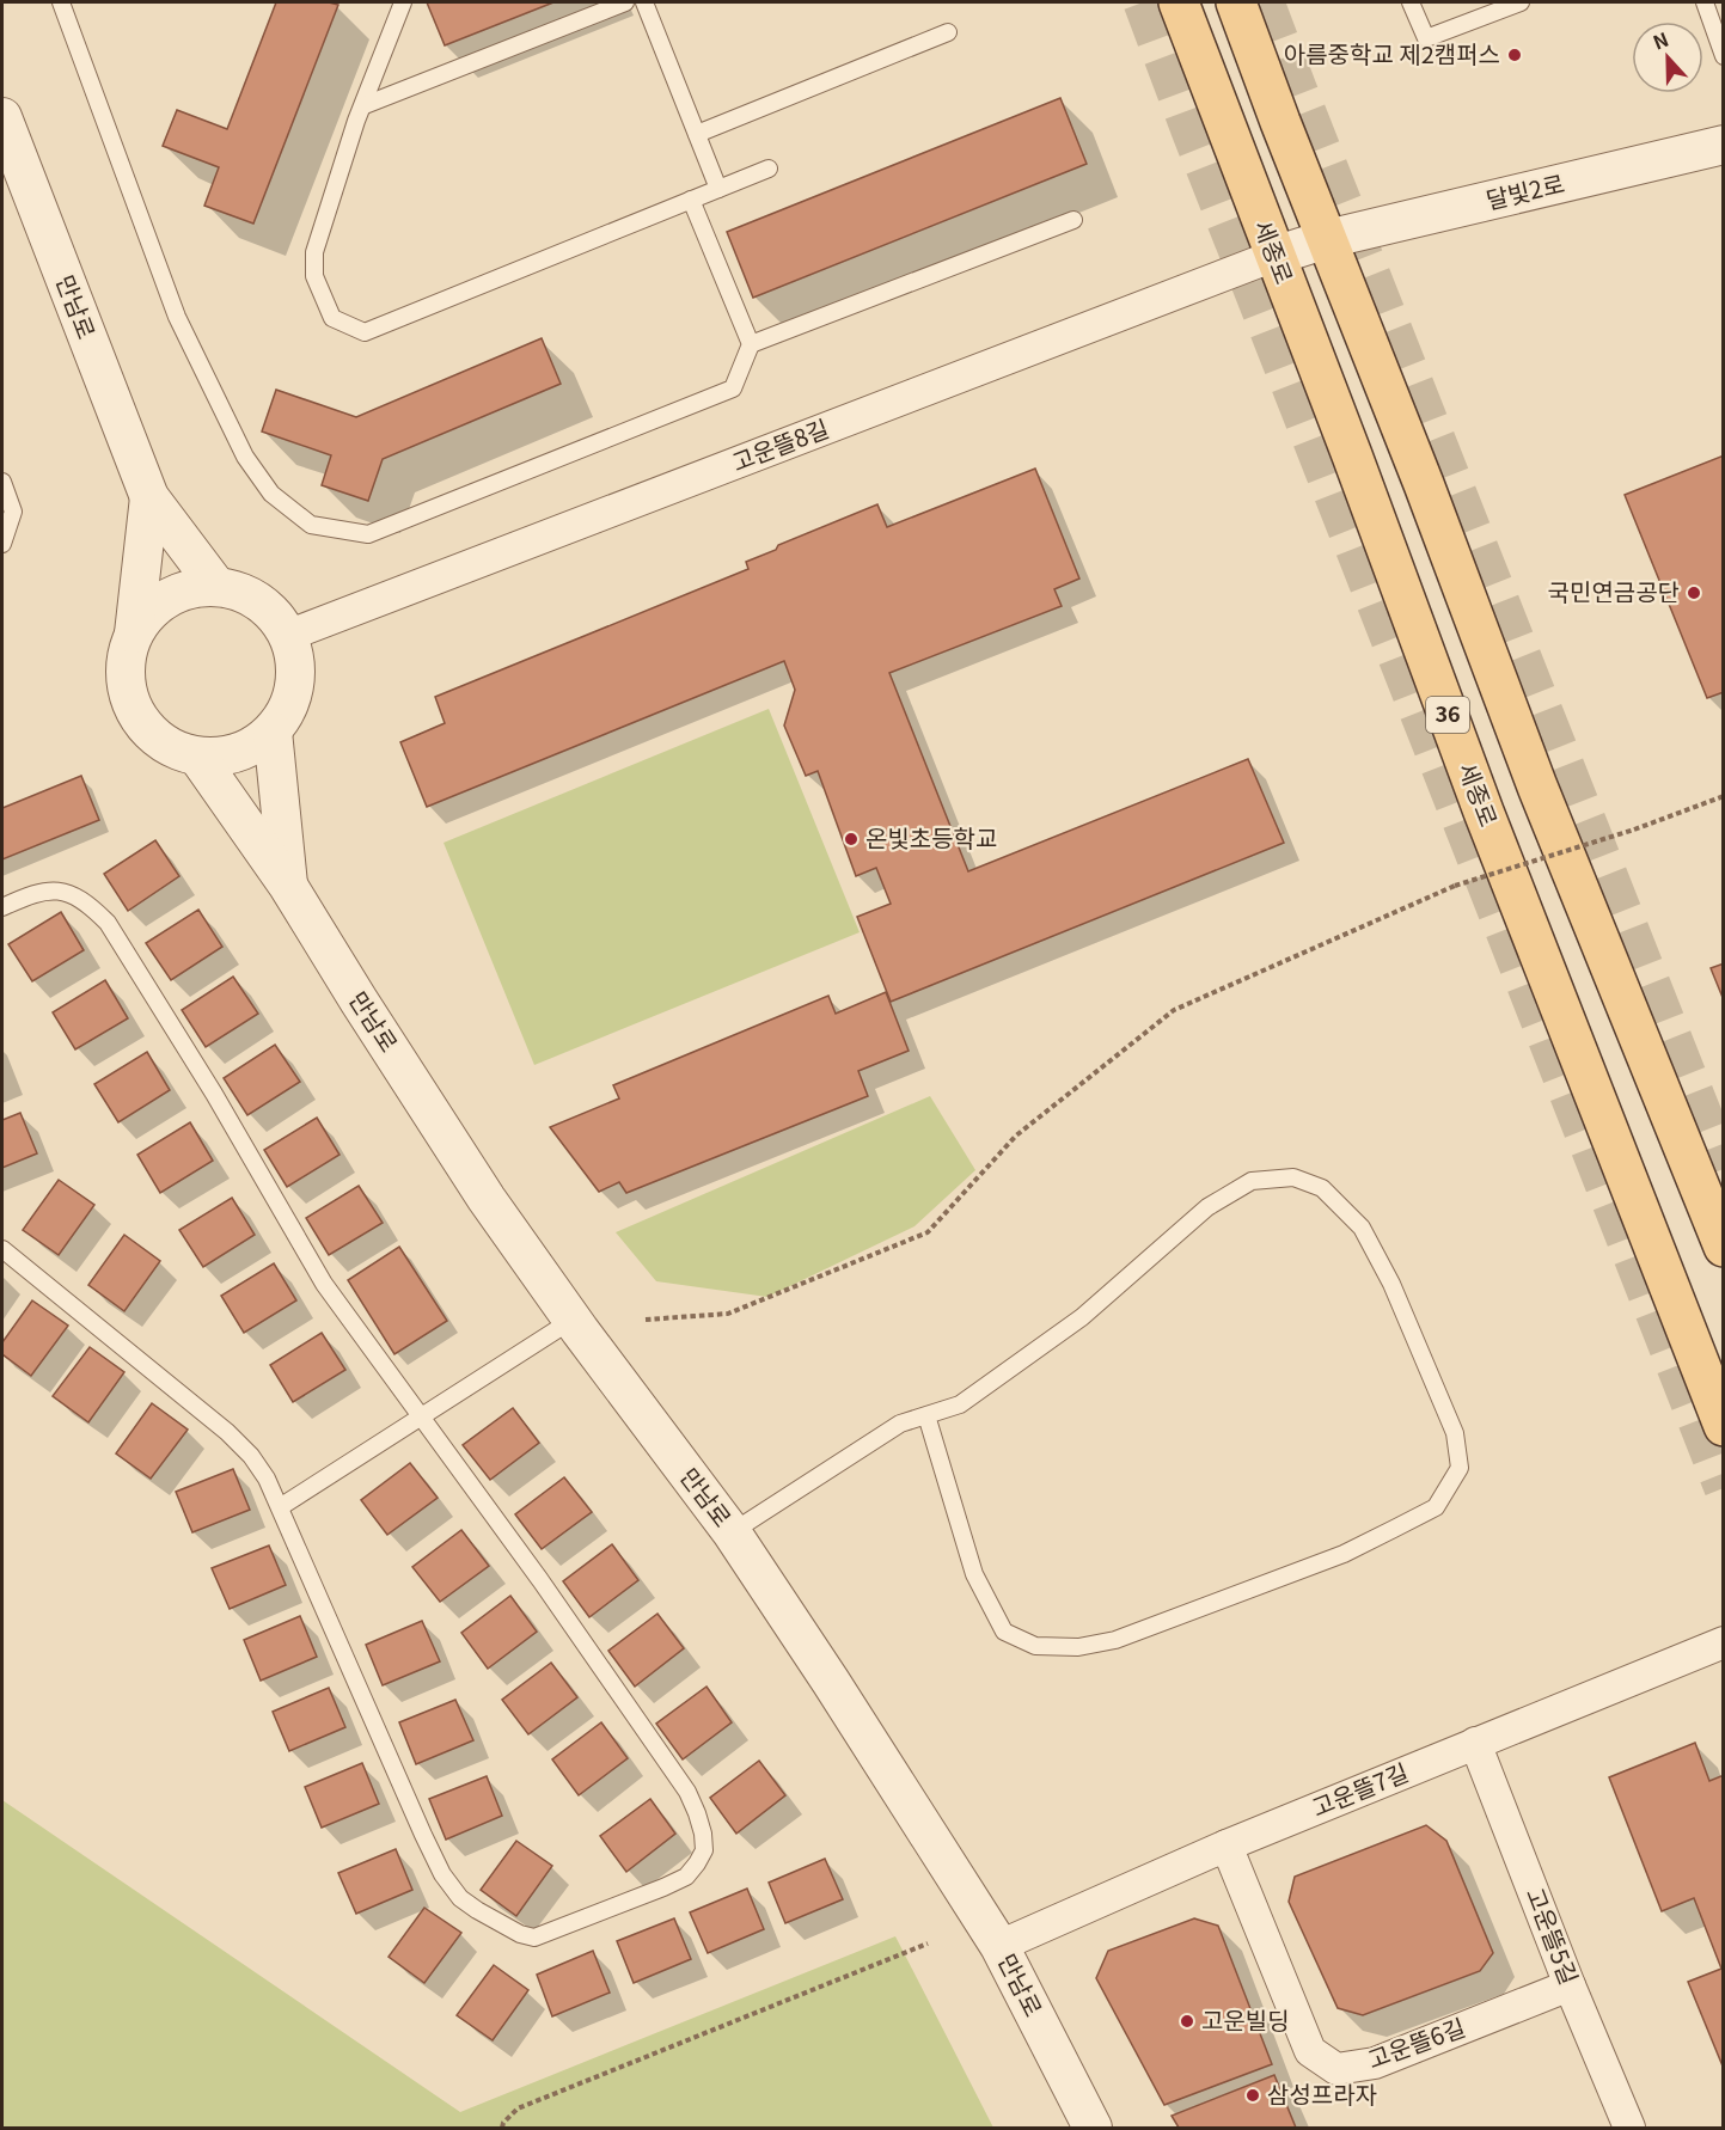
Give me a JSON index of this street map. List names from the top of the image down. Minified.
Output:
{"streets":{"main road":["세종로","36"],"street":["달빛2로","만남로","고운뜰8길","고운뜰7길","고운뜰5길","고운뜰6길"]},"crossings":[["달빛2로","세종로"],["달빛2로","고운뜰8길"],["달빛2로","36"],["세종로","고운뜰8길"],["만남로","고운뜰8길"],["만남로","고운뜰7길"],["고운뜰7길","고운뜰5길"],["고운뜰7길","고운뜰6길"],["고운뜰5길","고운뜰6길"]],"places":["아름중학교 제2캠퍼스","국민연금공단","온빛초등학교","고운빌딩","삼성프라자"],"north":"top"}
